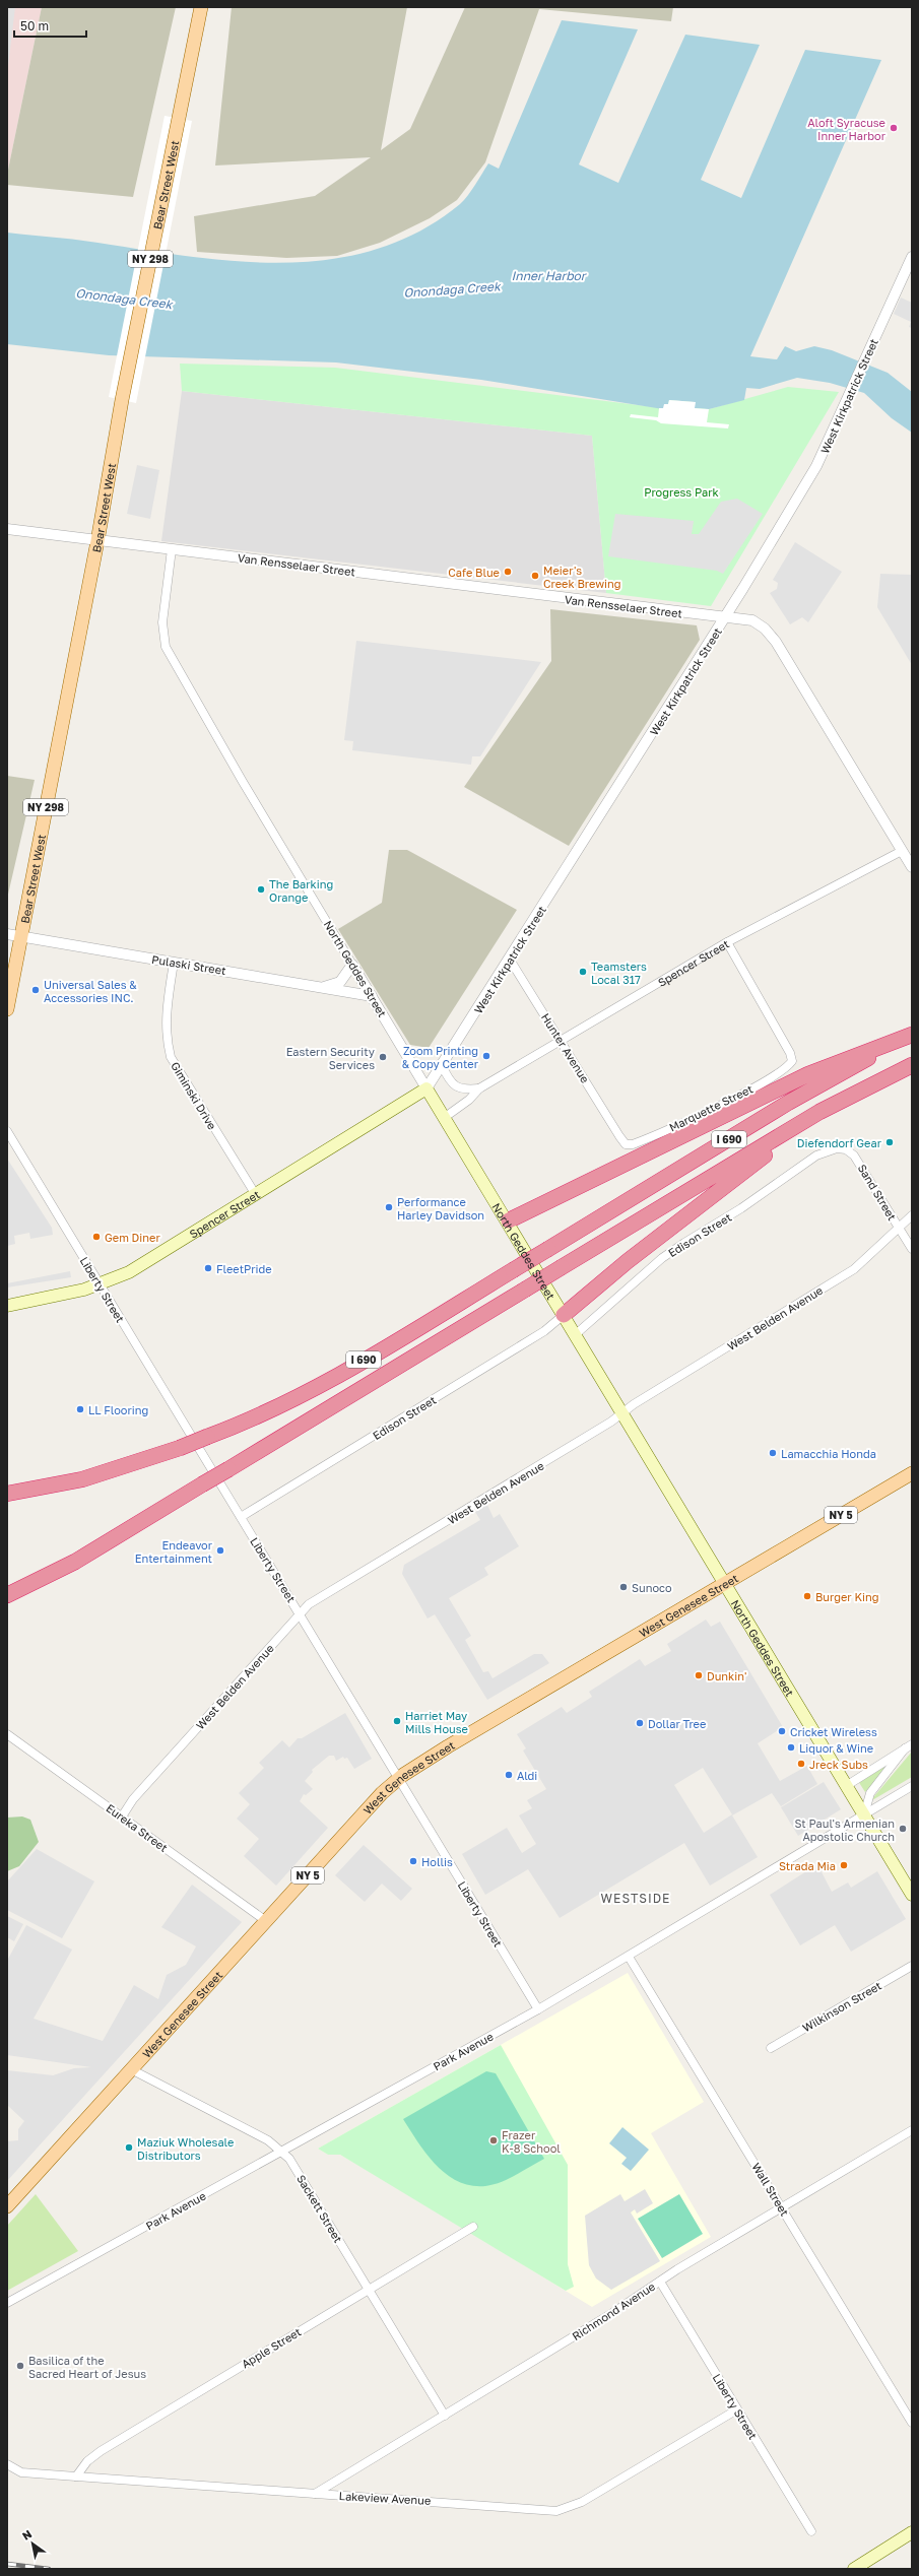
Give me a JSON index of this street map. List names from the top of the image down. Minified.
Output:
{"streets":{"highway":["I 690"],"main road":["Bear Street West","NY 298","Spencer Street","North Geddes Street","NY 5","West Genesee Street"],"street":["West Kirkpatrick Street","Van Rensselaer Street","Pulaski Street","Hunter Avenue","Giminski Drive","Marquette Street","Sand Street","Edison Street","Liberty Street","West Belden Avenue","Eureka Street","Wilkinson Street","Park Avenue","Wall Street","Sackett Street","Richmond Avenue","Apple Street","Lakeview Avenue"]},"crossings":[["Bear Street West","Van Rensselaer Street"],["Bear Street West","Pulaski Street"],["West Kirkpatrick Street","Van Rensselaer Street"],["West Kirkpatrick Street","Spencer Street"],["West Kirkpatrick Street","North Geddes Street"],["West Kirkpatrick Street","Hunter Avenue"],["Van Rensselaer Street","Spencer Street"],["Van Rensselaer Street","North Geddes Street"],["Spencer Street","North Geddes Street"],["Spencer Street","Hunter Avenue"],["Spencer Street","Giminski Drive"],["Spencer Street","Marquette Street"],["Spencer Street","Liberty Street"],["Pulaski Street","North Geddes Street"],["Pulaski Street","Giminski Drive"],["North Geddes Street","Edison Street"],["North Geddes Street","West Belden Avenue"],["North Geddes Street","West Genesee Street"],["North Geddes Street","Park Avenue"],["Hunter Avenue","Marquette Street"],["Sand Street","Edison Street"],["Sand Street","West Belden Avenue"],["Edison Street","Liberty Street"],["Liberty Street","West Belden Avenue"],["Liberty Street","West Genesee Street"],["Liberty Street","Park Avenue"],["Liberty Street","Richmond Avenue"],["Liberty Street","Lakeview Avenue"],["West Belden Avenue","Eureka Street"],["West Genesee Street","Eureka Street"],["West Genesee Street","Sackett Street"],["Park Avenue","Wall Street"],["Park Avenue","Sackett Street"],["Wall Street","Richmond Avenue"],["Sackett Street","Richmond Avenue"],["Sackett Street","Apple Street"],["Richmond Avenue","Lakeview Avenue"],["Apple Street","Lakeview Avenue"]],"districts":["WESTSIDE"],"water":["Inner Harbor","Onondaga Creek"],"parks":["Progress Park"],"places":["Aloft Syracuse Inner Harbor","Cafe Blue","Meier's Creek Brewing","The Barking Orange","Teamsters Local 317","Universal Sales & Accessories INC.","Zoom Printing & Copy Center","Eastern Security Services","Diefendorf Gear","Performance Harley Davidson","Gem Diner","FleetPride","LL Flooring","Lamacchia Honda","Endeavor Entertainment","Sunoco","Burger King","Dunkin'","Harriet May Mills House","Dollar Tree","Cricket Wireless","Liquor & Wine","Jreck Subs","Aldi","St Paul's Armenian Apostolic Church","Hollis","Strada Mia","Frazer K-8 School","Maziuk Wholesale Distributors","Basilica of the Sacred Heart of Jesus"],"scale_bar":"50 m","north":"top left"}
